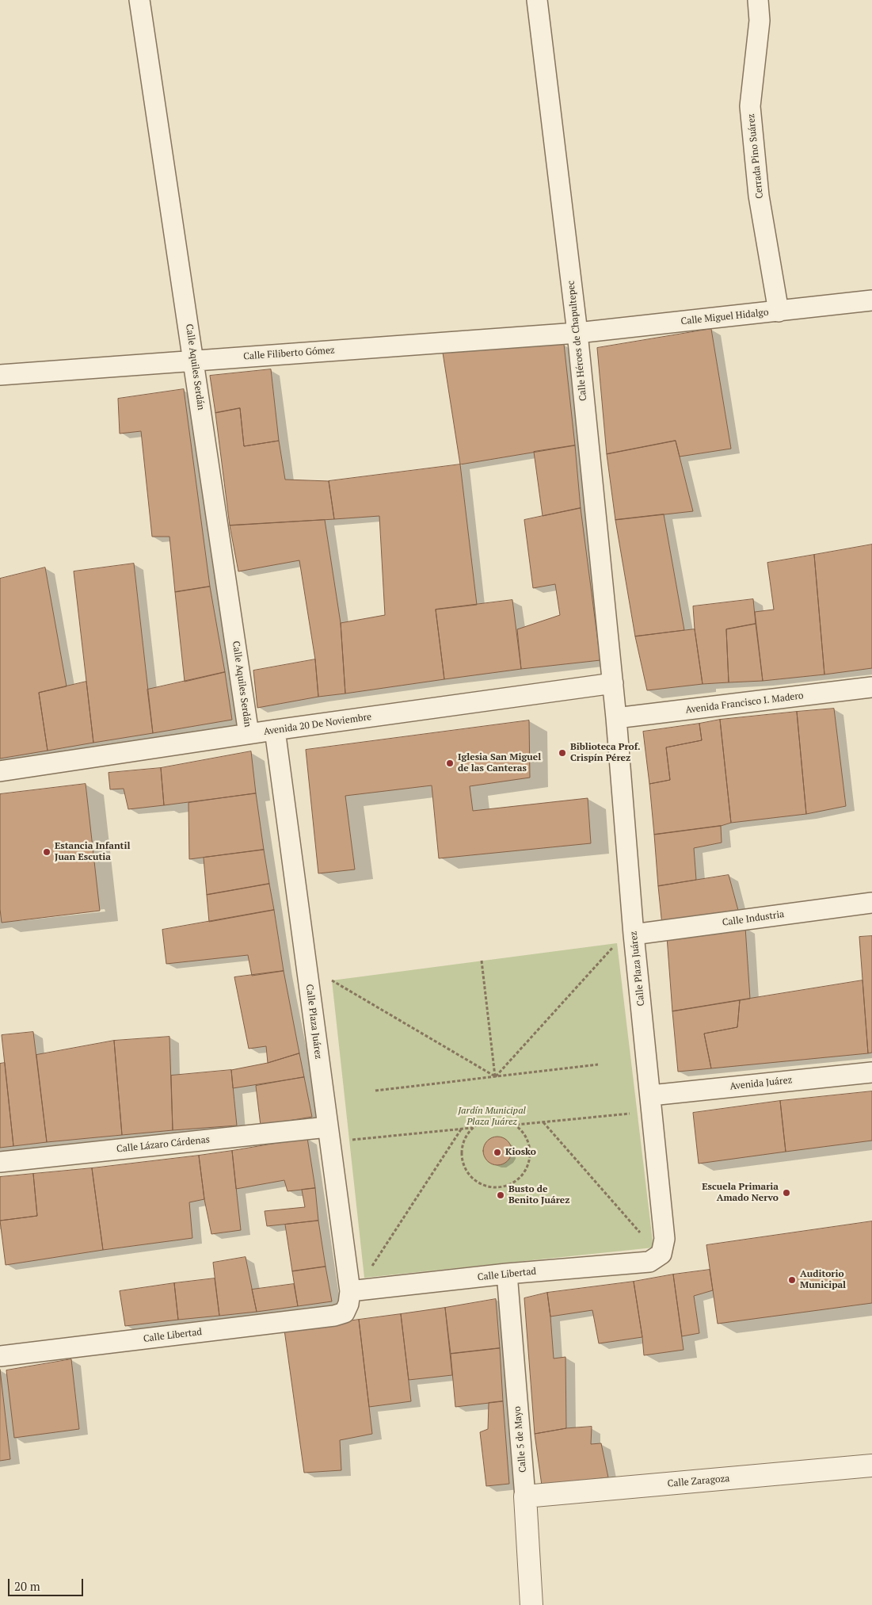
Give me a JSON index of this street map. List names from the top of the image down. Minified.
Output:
{"streets":{"street":["Cerrada Pino Suárez","Calle Miguel Hidalgo","Calle Héroes de Chapultepec","Calle Filiberto Gómez","Calle Aquiles Serdán","Avenida Francisco I. Madero","Avenida 20 De Noviembre","Calle Industria","Calle Plaza Juárez","Avenida Juárez","Calle Lázaro Cárdenas","Calle Libertad","Calle 5 de Mayo","Calle Zaragoza"]},"crossings":[["Cerrada Pino Suárez","Calle Miguel Hidalgo"],["Calle Miguel Hidalgo","Calle Héroes de Chapultepec"],["Calle Miguel Hidalgo","Calle Filiberto Gómez"],["Calle Héroes de Chapultepec","Calle Filiberto Gómez"],["Calle Héroes de Chapultepec","Avenida 20 De Noviembre"],["Calle Héroes de Chapultepec","Calle Plaza Juárez"],["Calle Filiberto Gómez","Calle Aquiles Serdán"],["Calle Aquiles Serdán","Avenida 20 De Noviembre"],["Avenida Francisco I. Madero","Calle Plaza Juárez"],["Avenida 20 De Noviembre","Calle Plaza Juárez"],["Calle Industria","Calle Plaza Juárez"],["Calle Plaza Juárez","Avenida Juárez"],["Calle Plaza Juárez","Calle Lázaro Cárdenas"],["Calle Plaza Juárez","Calle Libertad"],["Calle Libertad","Calle 5 de Mayo"],["Calle 5 de Mayo","Calle Zaragoza"]],"parks":["Jardín Municipal Plaza Juárez"],"places":["Biblioteca Prof. Crispín Pérez","Iglesia San Miguel de las Canteras","Estancia Infantil Juan Escutia","Kiosko","Escuela Primaria Amado Nervo","Busto de Benito Juárez","Auditorio Municipal"],"scale_bar":"20 m"}
